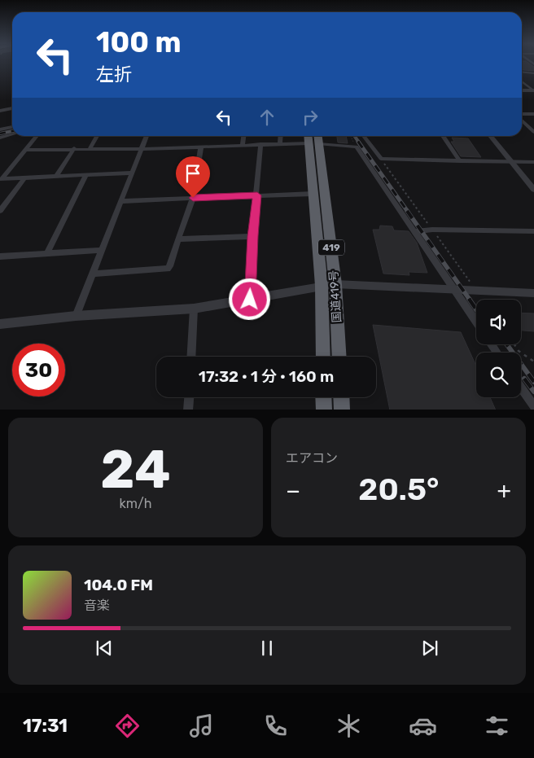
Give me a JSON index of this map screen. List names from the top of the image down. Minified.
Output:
{"streets":{"highway":["419","国道419号"]},"page":{"turn":["100 m","左折"],"limit":"30","trip":"17:32 · 1 分 · 160 m","tile":[["24","km/h"],"エアコン"],"heat":["−","20.5°","+"],"song":["104.0 FM","音楽"],"tabs":"17:31"}}
